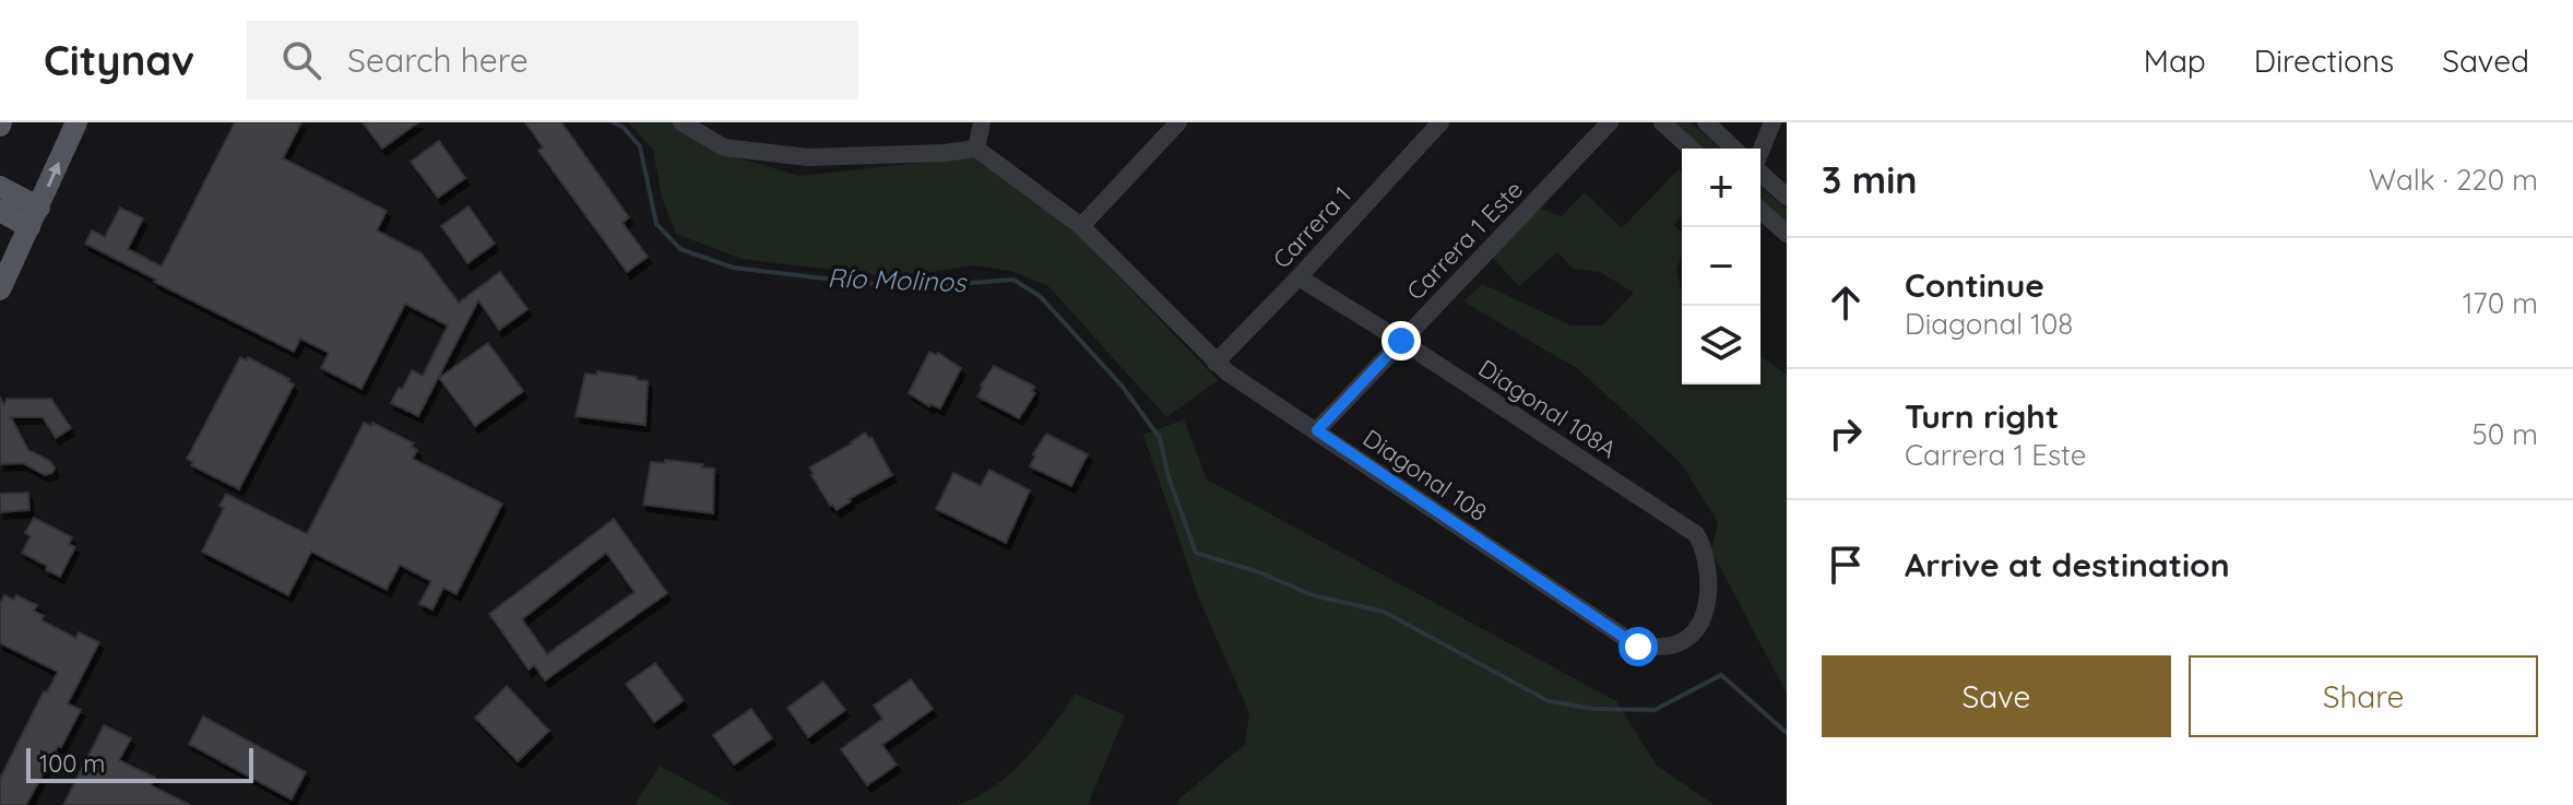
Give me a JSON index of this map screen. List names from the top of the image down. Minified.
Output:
{"streets":{"street":["Carrera 1","Carrera 1 Este","Diagonal 108A","Diagonal 108"]},"crossings":[["Carrera 1","Diagonal 108A"],["Carrera 1","Diagonal 108"],["Carrera 1 Este","Diagonal 108A"],["Carrera 1 Este","Diagonal 108"],["Diagonal 108A","Diagonal 108"]],"water":["Río Molinos"],"scale_bar":"100 m","page":{"header":"Citynav","search":"Search here","nav":["Map","Directions","Saved"],"heading":["3 min","Walk · 220 m"],"map_buttons":["+","−"],"list":[["Continue","Diagonal 108","170 m"],["Turn right","Carrera 1 Este","50 m"],"Arrive at destination"],"buttons":["Save","Share"],"scale":"100 m"}}
